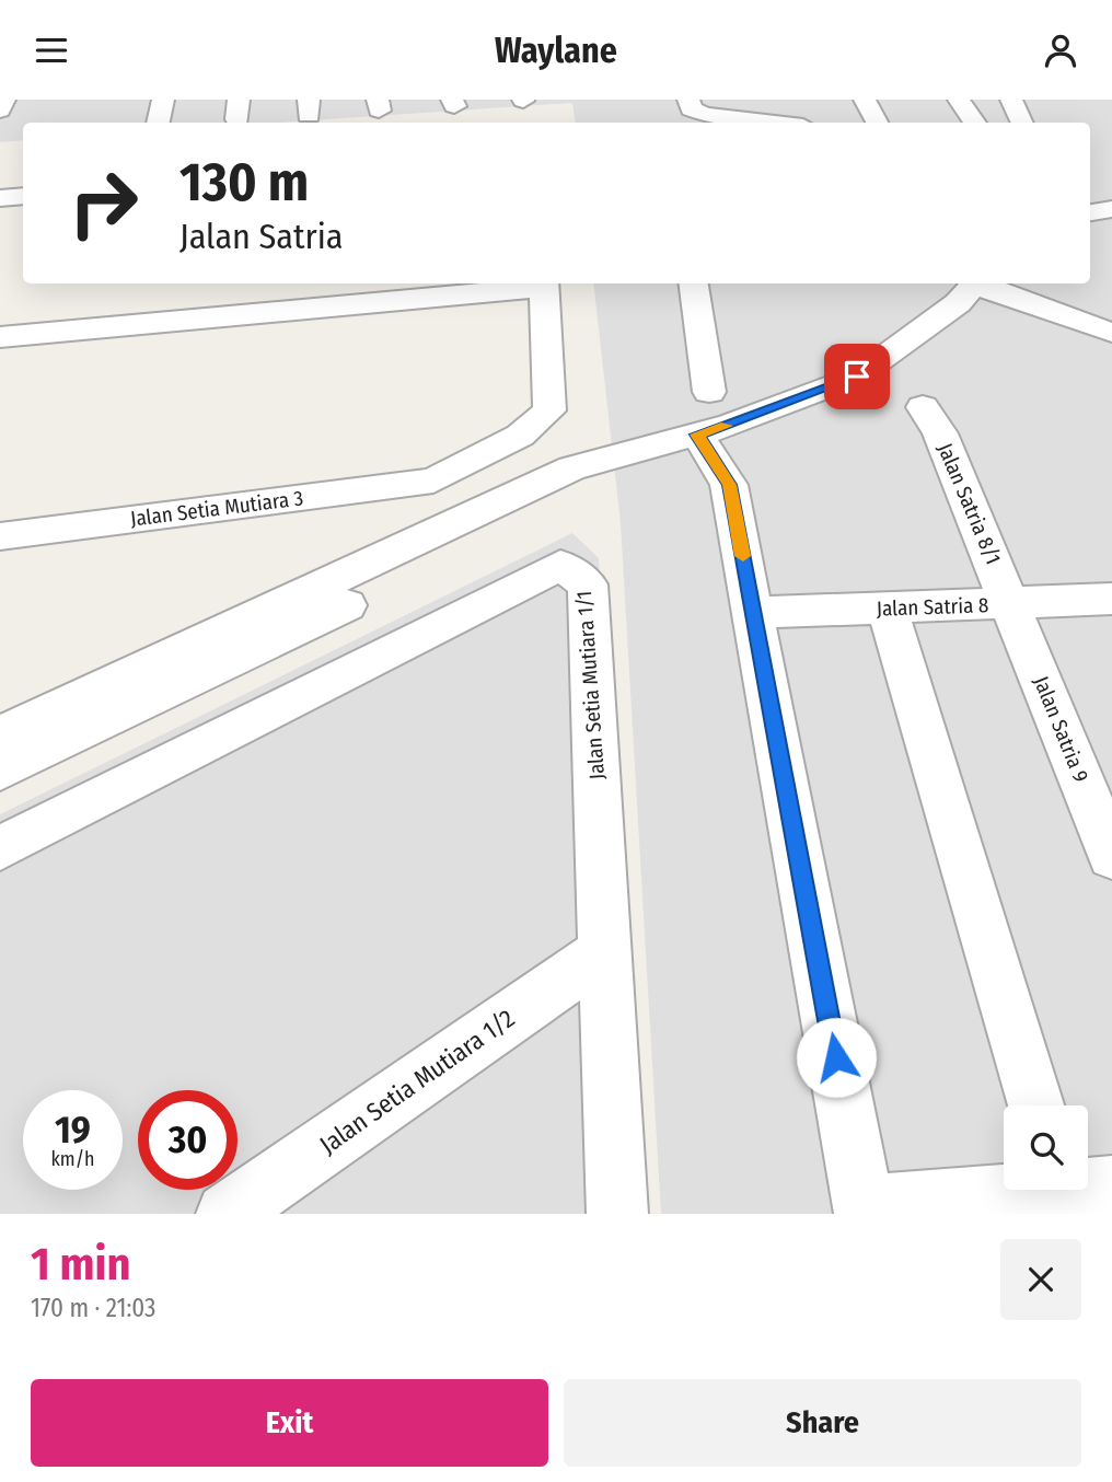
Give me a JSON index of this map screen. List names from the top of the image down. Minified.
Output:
{"streets":{"street":["Jalan Satria 8/1","Jalan Setia Mutiara 3","Jalan Satria 8","Jalan Setia Mutiara 1/1","Jalan Satria 9","Jalan Setia Mutiara 1/2"]},"crossings":[["Jalan Satria 8/1","Jalan Satria 8"],["Jalan Satria 8/1","Jalan Satria 9"],["Jalan Satria 8","Jalan Satria 9"],["Jalan Setia Mutiara 1/1","Jalan Setia Mutiara 1/2"]],"page":{"header":"Waylane","turn":["130 m","Jalan Satria"],"speed":"19 km/h","limit":"30","heading":["1 min","170 m · 21:03"],"buttons":["Exit","Share"]}}
